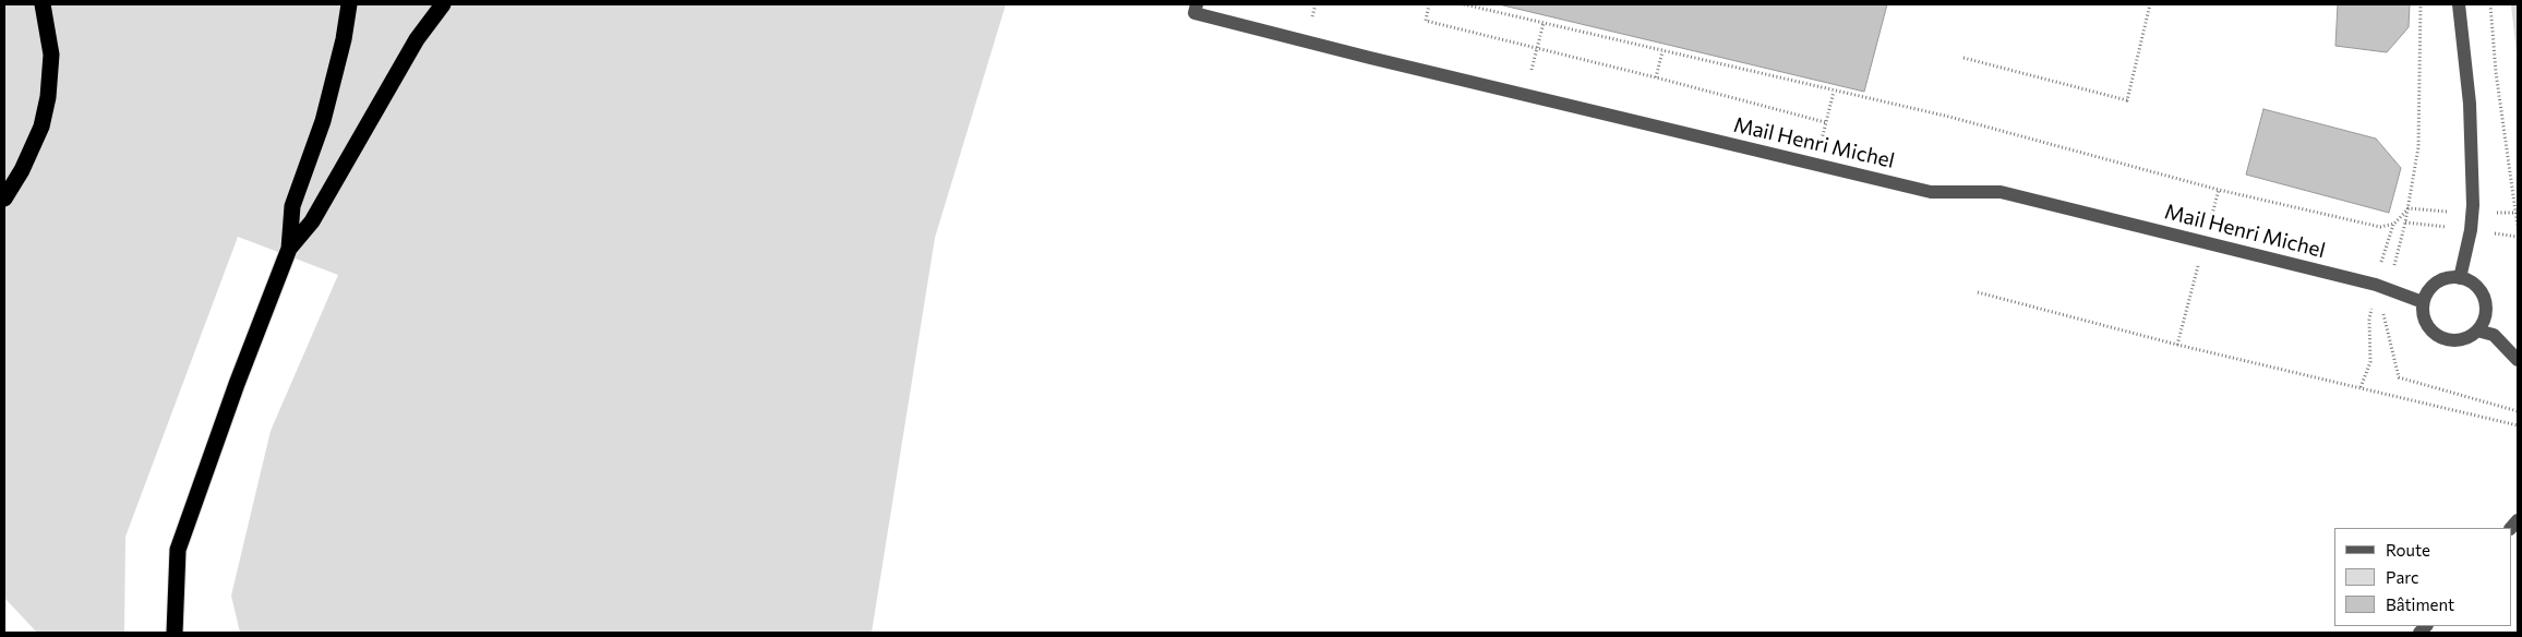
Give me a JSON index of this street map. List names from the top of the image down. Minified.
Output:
{"streets":{"street":["Mail Henri Michel"]},"legend":["Route","Parc","Bâtiment"]}
